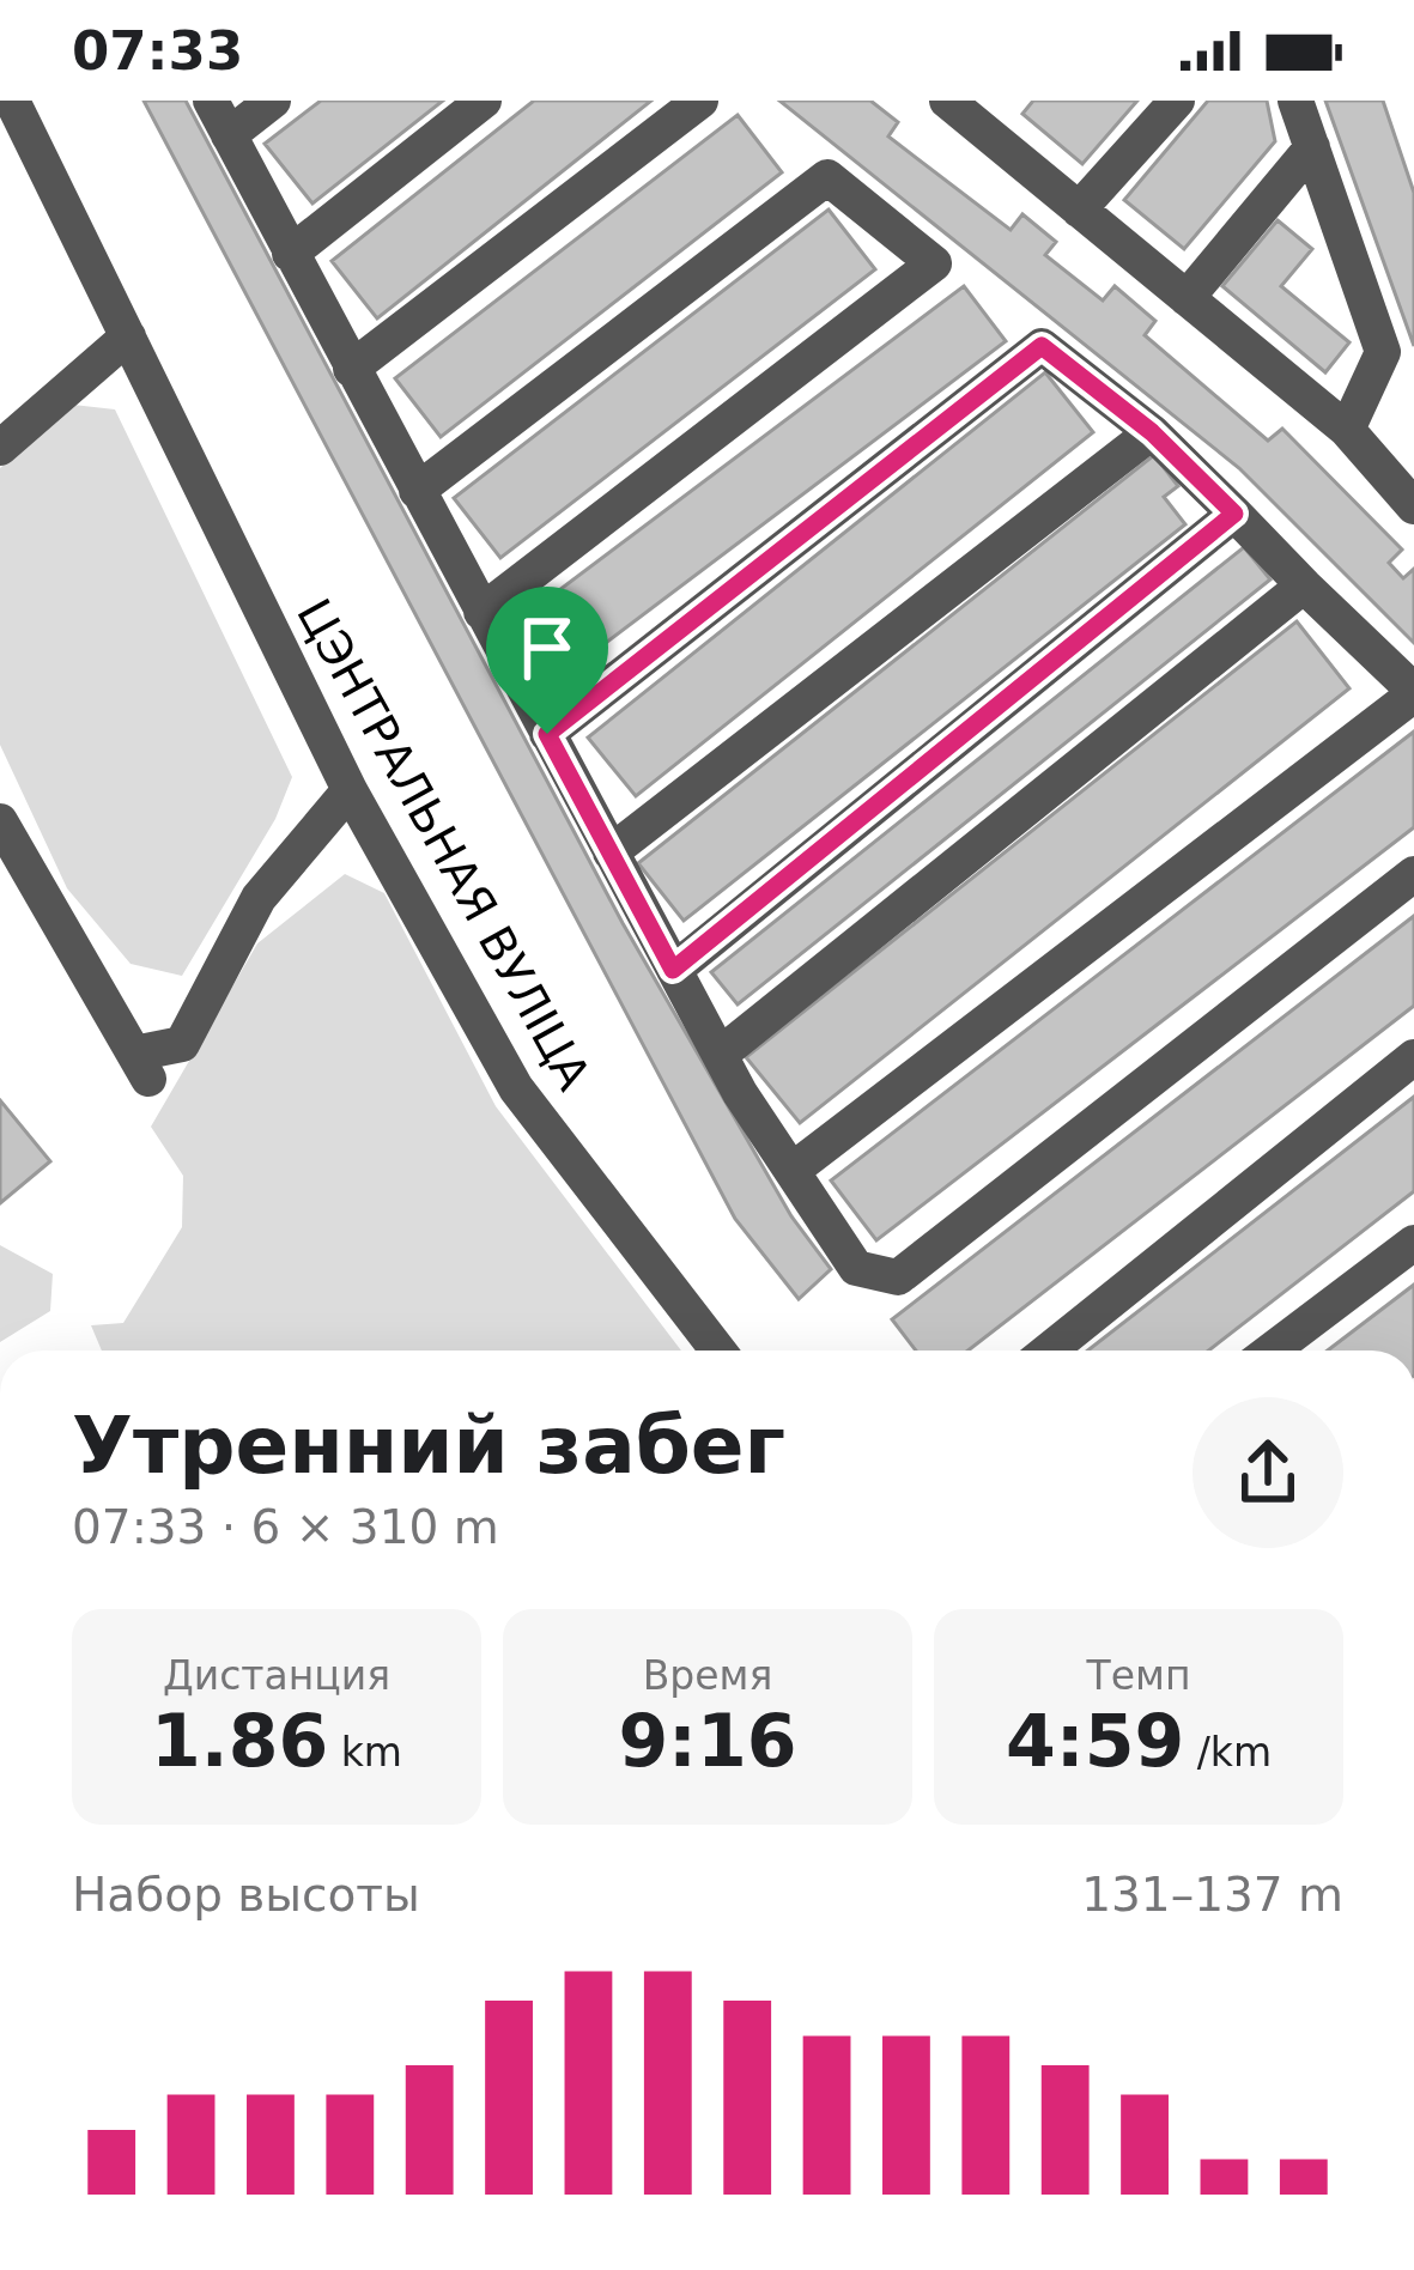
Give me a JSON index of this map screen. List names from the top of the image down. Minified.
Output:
{"streets":{"street":["ЦЭНТРАЛЬНАЯ ВУЛІЦА"]},"page":{"status":"07:33","heading":["Утренний забег","07:33 · 6 × 310 m"],"stats":[["Дистанция","1.86 km"],["Время","9:16"],["Темп","4:59 /km"]],"chart":["Набор высоты","131–137 m"]}}
